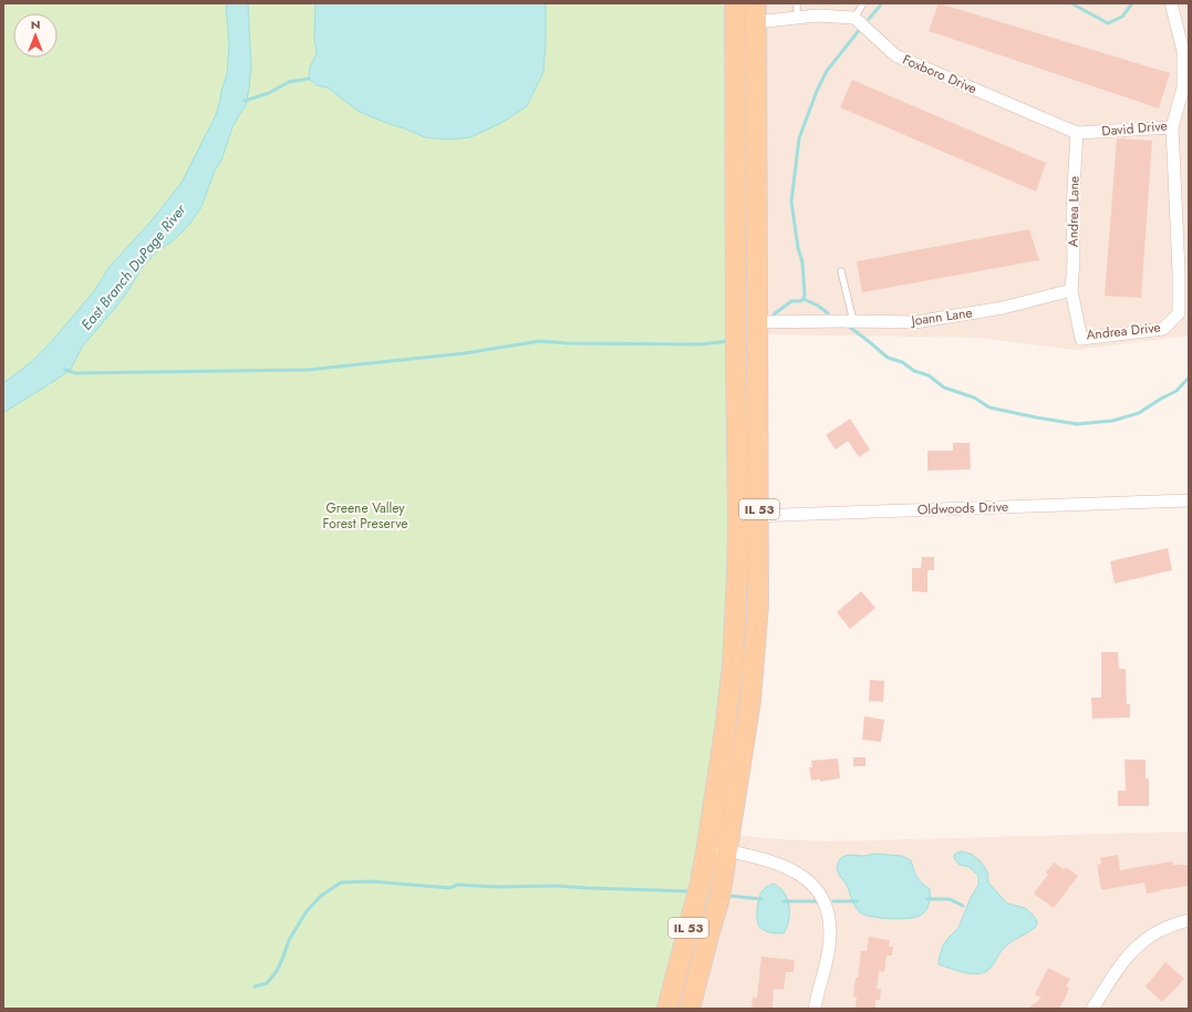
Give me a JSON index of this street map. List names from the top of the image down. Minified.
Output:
{"streets":{"main road":["IL 53"],"street":["Foxboro Drive","David Drive","Andrea Lane","Joann Lane","Andrea Drive","Oldwoods Drive"]},"crossings":[["Foxboro Drive","David Drive"],["Foxboro Drive","Andrea Lane"],["David Drive","Andrea Lane"],["David Drive","Andrea Drive"],["Andrea Lane","Joann Lane"],["Andrea Lane","Andrea Drive"],["Joann Lane","Andrea Drive"],["Joann Lane","IL 53"],["Oldwoods Drive","IL 53"]],"water":["East Branch DuPage River"],"parks":["Greene Valley Forest Preserve"],"north":"top"}
